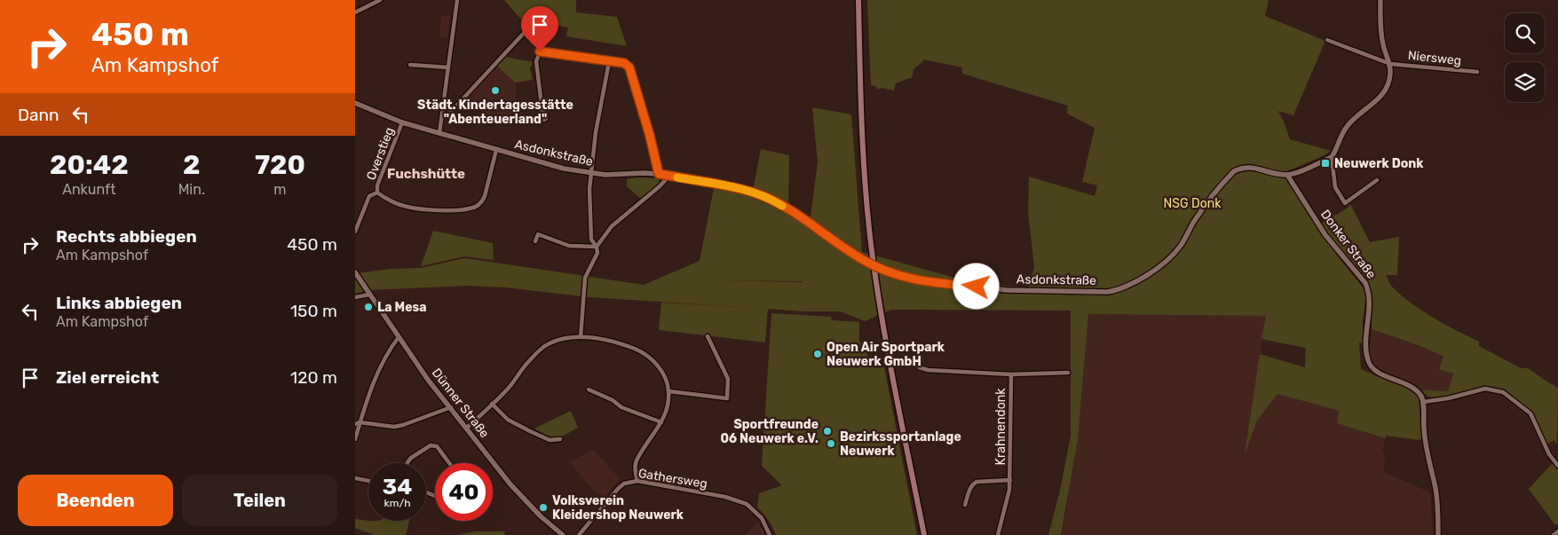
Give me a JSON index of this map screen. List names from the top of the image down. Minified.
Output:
{"streets":{"street":["Niersweg","Asdonkstraße","Overstieg","Donker Straße","Dünner Straße","Krahnendonk","Gathersweg"]},"crossings":[["Asdonkstraße","Overstieg"],["Asdonkstraße","Donker Straße"]],"districts":["Fuchshütte"],"parks":["NSG Donk"],"places":{"other":["Städt. Kindertagesstätte \"Abenteuerland\"","La Mesa","Open Air Sportpark Neuwerk GmbH","Sportfreunde 06 Neuwerk e.V.","Bezirkssportanlage Neuwerk","Volksverein Kleidershop Neuwerk"],"transit":["Neuwerk Donk"]},"page":{"turn":["450 m","Am Kampshof"],"then":"Dann","eta":["20:42","Ankunft","2","Min.","720","m"],"list":[{"name":"Rechts abbiegen","note":"Am Kampshof","value":"450 m"},{"name":"Links abbiegen","note":"Am Kampshof","value":"150 m"},{"name":"Ziel erreicht","value":"120 m"}],"speed":"34 km/h","limit":"40","buttons":["Beenden","Teilen"]}}
